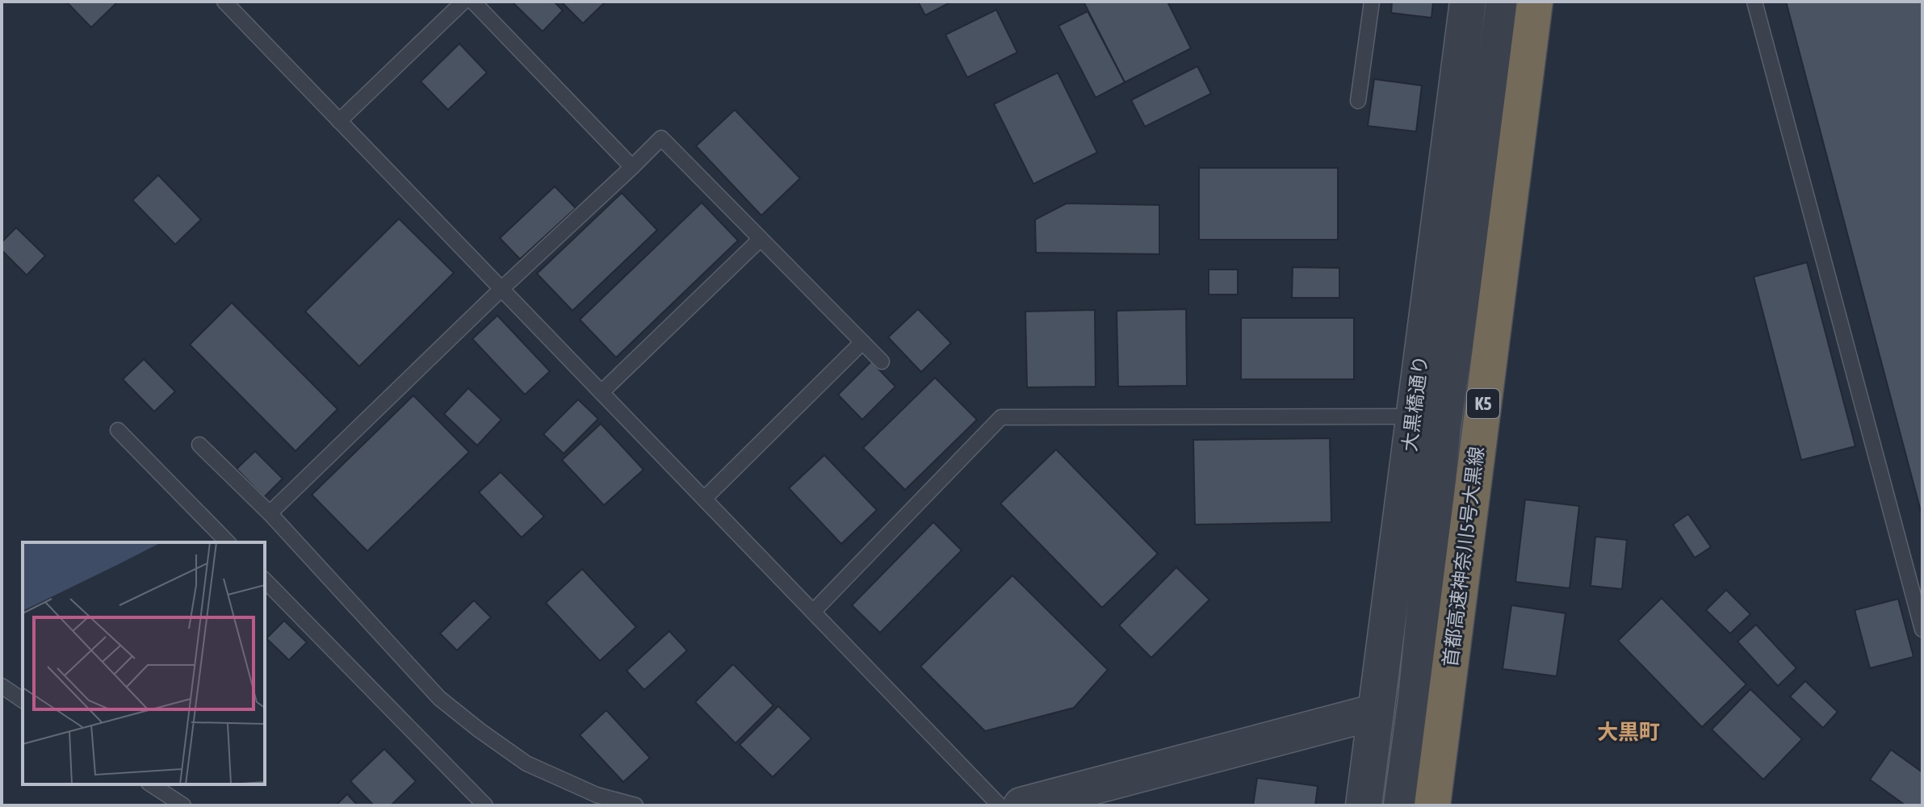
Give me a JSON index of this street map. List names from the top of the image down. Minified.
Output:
{"streets":{"highway":["K5","首都高速神奈川5号大黒線"],"street":["大黒橋通り"]},"districts":["大黒町"]}
